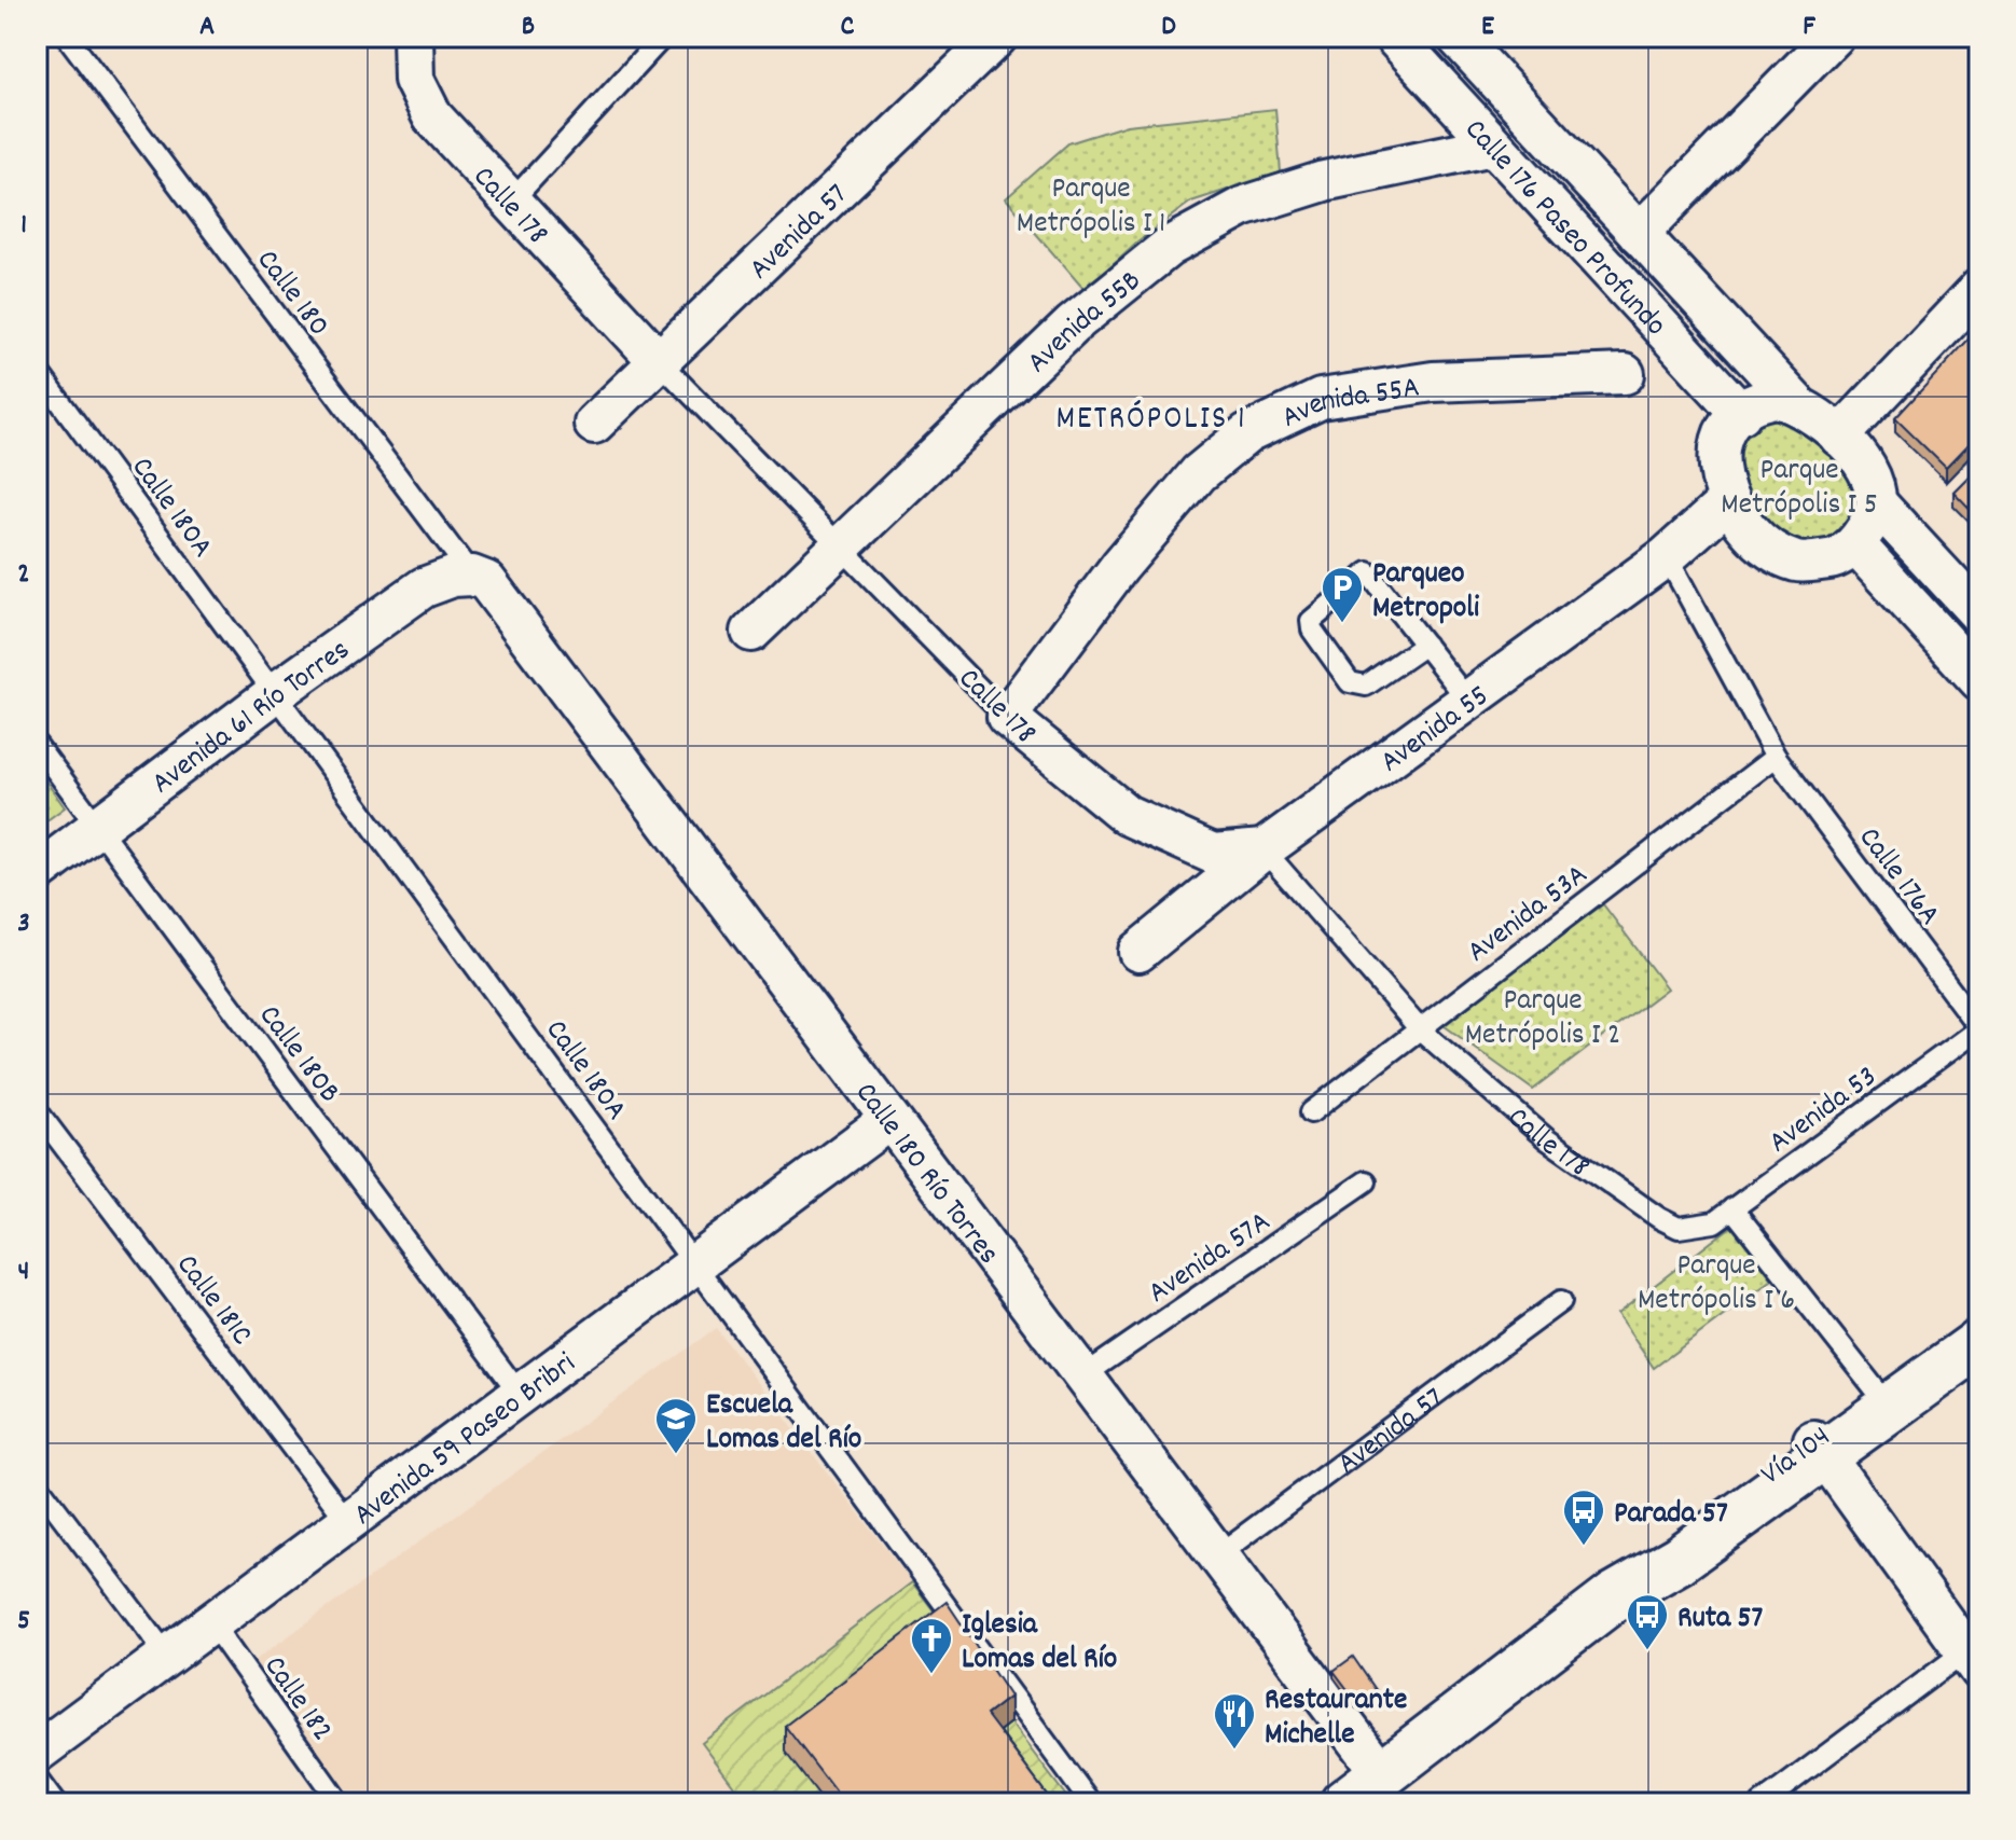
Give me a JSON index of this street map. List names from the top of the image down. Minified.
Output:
{"streets":{"main road":["Vía 104"],"street":["Calle 178","Calle 176 Paseo Profundo","Avenida 57","Avenida 55B","Avenida 55A","Avenida 61 Río Torres","Avenida 55","Calle 180 Río Torres","Avenida 59 Paseo Bribri"],"lane":["Calle 180","Calle 180A","Calle 176A","Avenida 53A","Calle 180B","Avenida 53","Avenida 57A","Calle 181C","Calle 182"]},"crossings":[["Calle 178","Avenida 57"],["Calle 178","Avenida 55B"],["Calle 178","Avenida 55A"],["Calle 178","Avenida 55"],["Calle 178","Avenida 53A"],["Calle 178","Avenida 53"],["Calle 176 Paseo Profundo","Avenida 55B"],["Calle 176 Paseo Profundo","Avenida 55"],["Avenida 57","Calle 180 Río Torres"],["Calle 180","Avenida 61 Río Torres"],["Calle 180","Calle 180 Río Torres"],["Calle 180A","Avenida 61 Río Torres"],["Calle 180A","Avenida 59 Paseo Bribri"],["Avenida 61 Río Torres","Calle 180B"],["Avenida 61 Río Torres","Calle 180 Río Torres"],["Avenida 55","Calle 176A"],["Calle 176A","Avenida 53A"],["Calle 176A","Avenida 53"],["Calle 180B","Avenida 59 Paseo Bribri"],["Calle 180 Río Torres","Avenida 57A"],["Calle 180 Río Torres","Avenida 59 Paseo Bribri"],["Calle 180 Río Torres","Vía 104"],["Calle 181C","Avenida 59 Paseo Bribri"],["Avenida 59 Paseo Bribri","Calle 182"]],"districts":["METRÓPOLIS 1"],"parks":["Parque Metrópolis I 1","Parque Metrópolis I 5","Parque Metrópolis I 2","Parque Metrópolis I 6"],"places":{"parking":["Parqueo Metropoli"],"school or university":["Escuela Lomas del Río"],"bus stop":["Parada 57","Ruta 57"],"church":["Iglesia Lomas del Río"],"restaurant":["Restaurante Michelle"]},"grid":{"columns":["A","B","C","D","E","F"],"rows":["1","2","3","4","5"]}}
